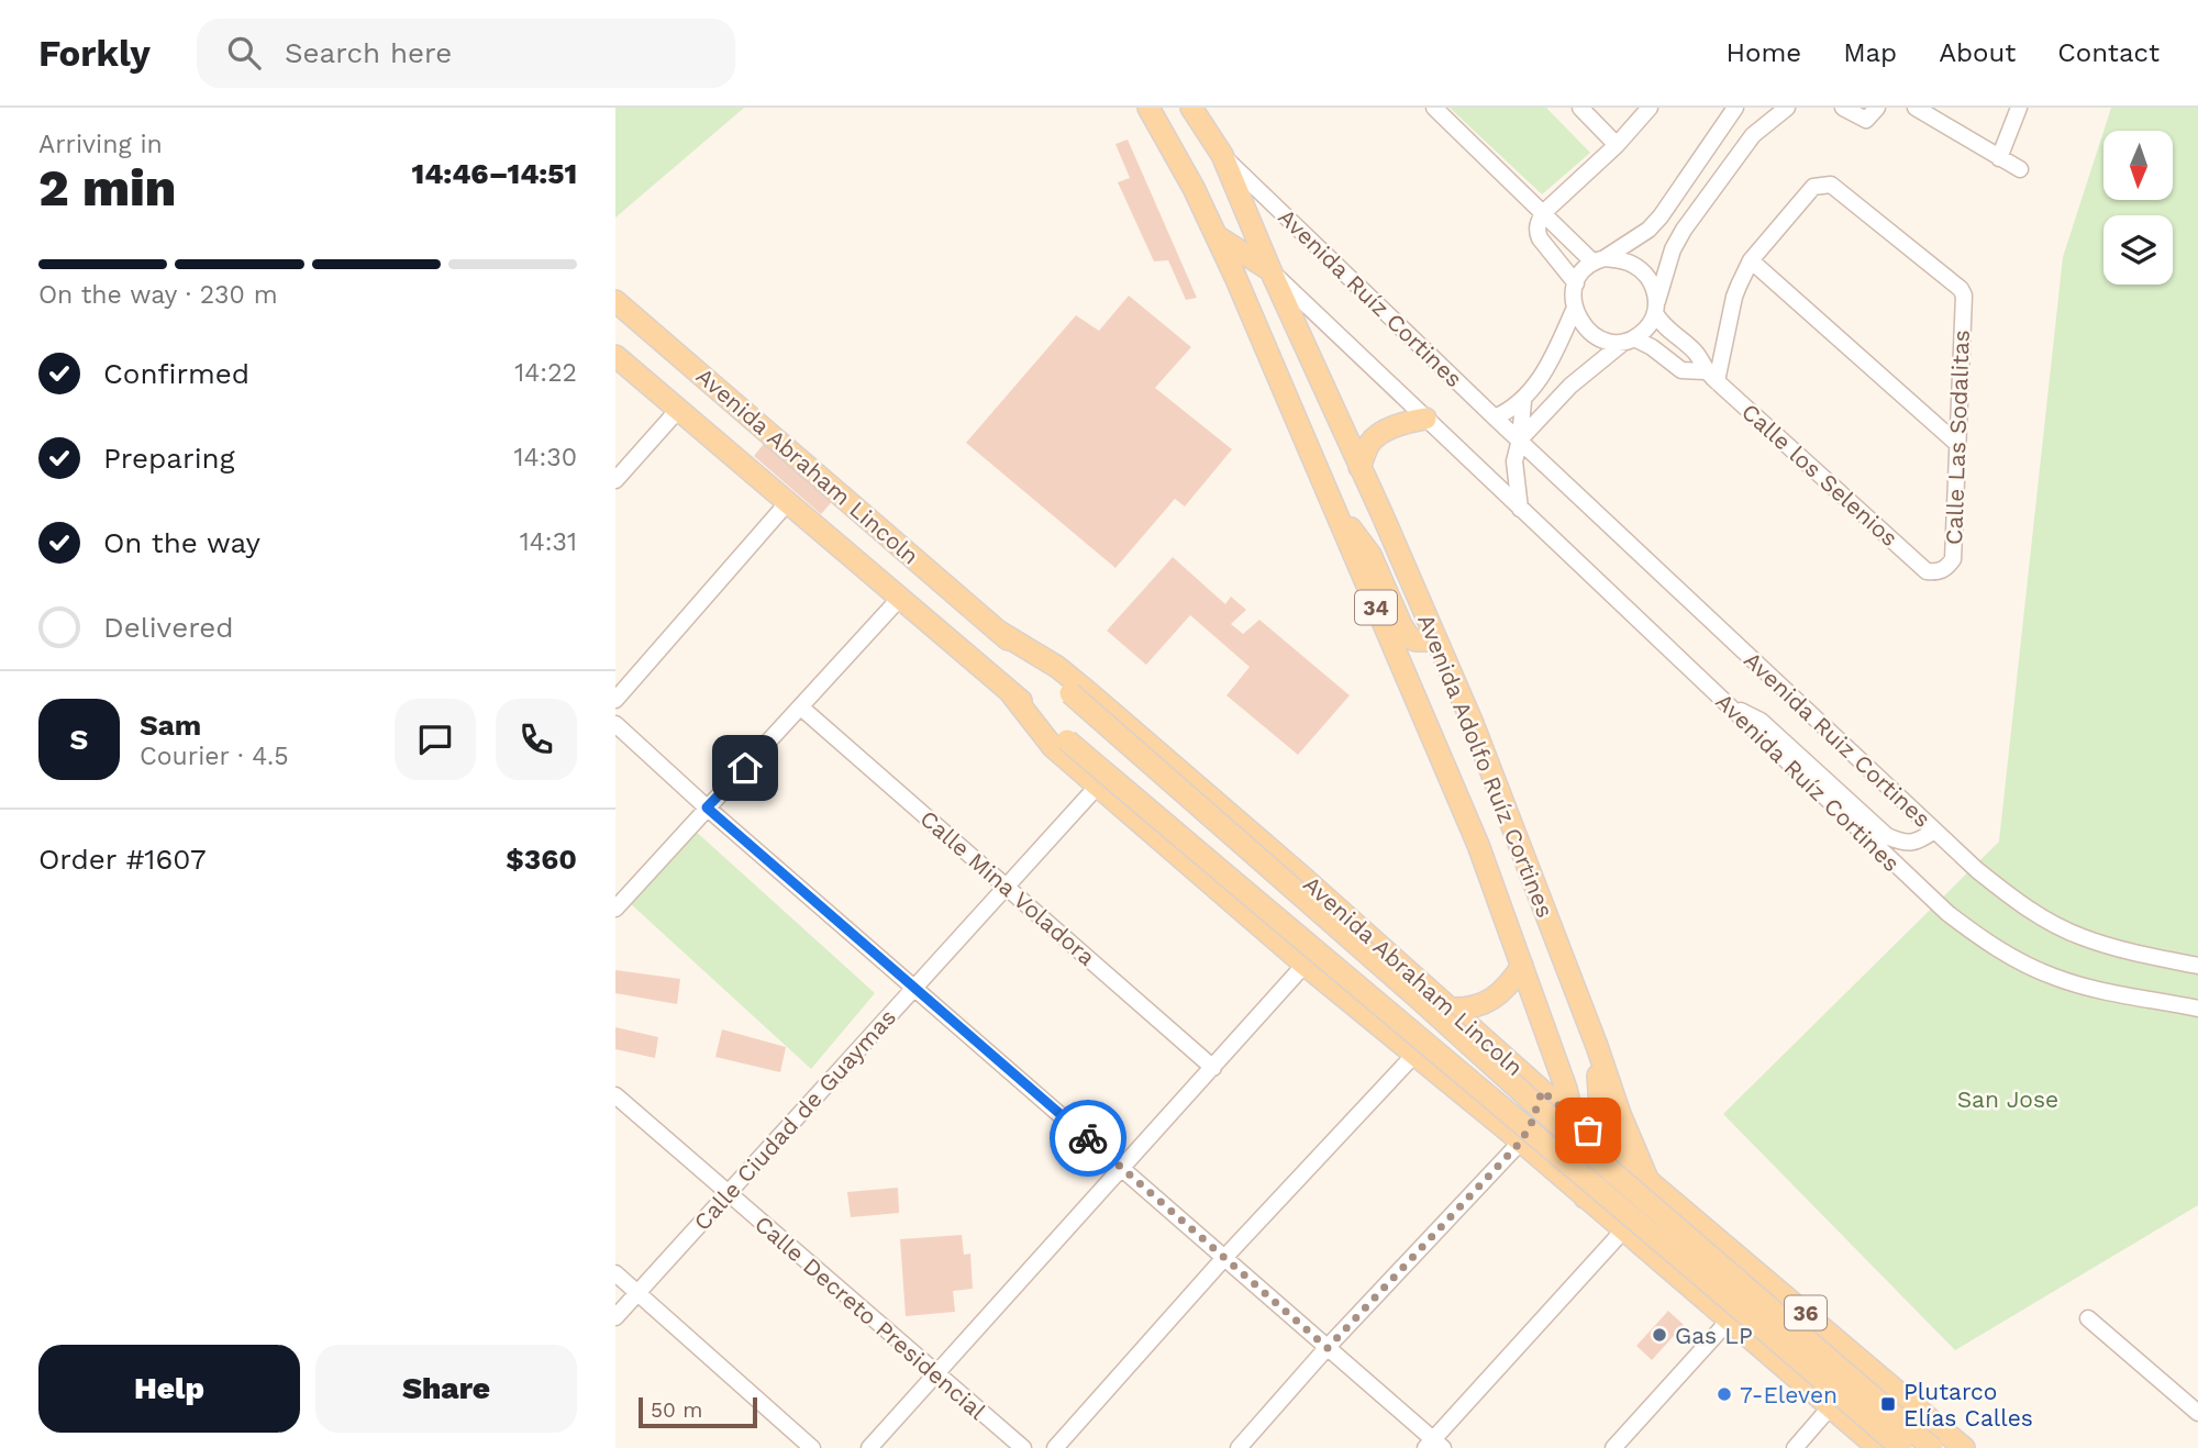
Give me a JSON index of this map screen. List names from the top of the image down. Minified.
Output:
{"streets":{"main road":["Avenida Abraham Lincoln","34","Avenida Adolfo Ruíz Cortines","36"],"street":["Avenida Ruíz Cortines","Calle Las Sodalitas","Calle los Selenios","Avenida Ruiz Cortines","Calle Mina Voladora","Calle Ciudad de Guaymas","Calle Decreto Presidencial"]},"crossings":[["Avenida Ruíz Cortines","Avenida Ruiz Cortines"],["Avenida Ruíz Cortines","Avenida Adolfo Ruíz Cortines"],["Calle Las Sodalitas","Calle los Selenios"],["Avenida Abraham Lincoln","34"],["Avenida Abraham Lincoln","Avenida Adolfo Ruíz Cortines"],["34","Avenida Adolfo Ruíz Cortines"],["34","36"],["Calle Mina Voladora","Calle Ciudad de Guaymas"],["Calle Ciudad de Guaymas","36"],["Calle Ciudad de Guaymas","Calle Decreto Presidencial"]],"parks":["San Jose"],"places":{"other":["Gas LP","7-Eleven"],"transit":["Plutarco Elías Calles"]},"scale_bar":"50 m","north":"bottom","page":{"header":"Forkly","search":"Search here","nav":["Home","Map","About","Contact"],"heading":["2 min","Arriving in","14:46–14:51"],"panel":["Sam","Courier · 4.5","Order #1607","$360"],"bar":"On the way · 230 m","list":[["Confirmed","14:22"],["Preparing","14:30"],["On the way","14:31"],"Delivered"],"round":"S","buttons":["Help","Share"],"scale":"50 m"}}
